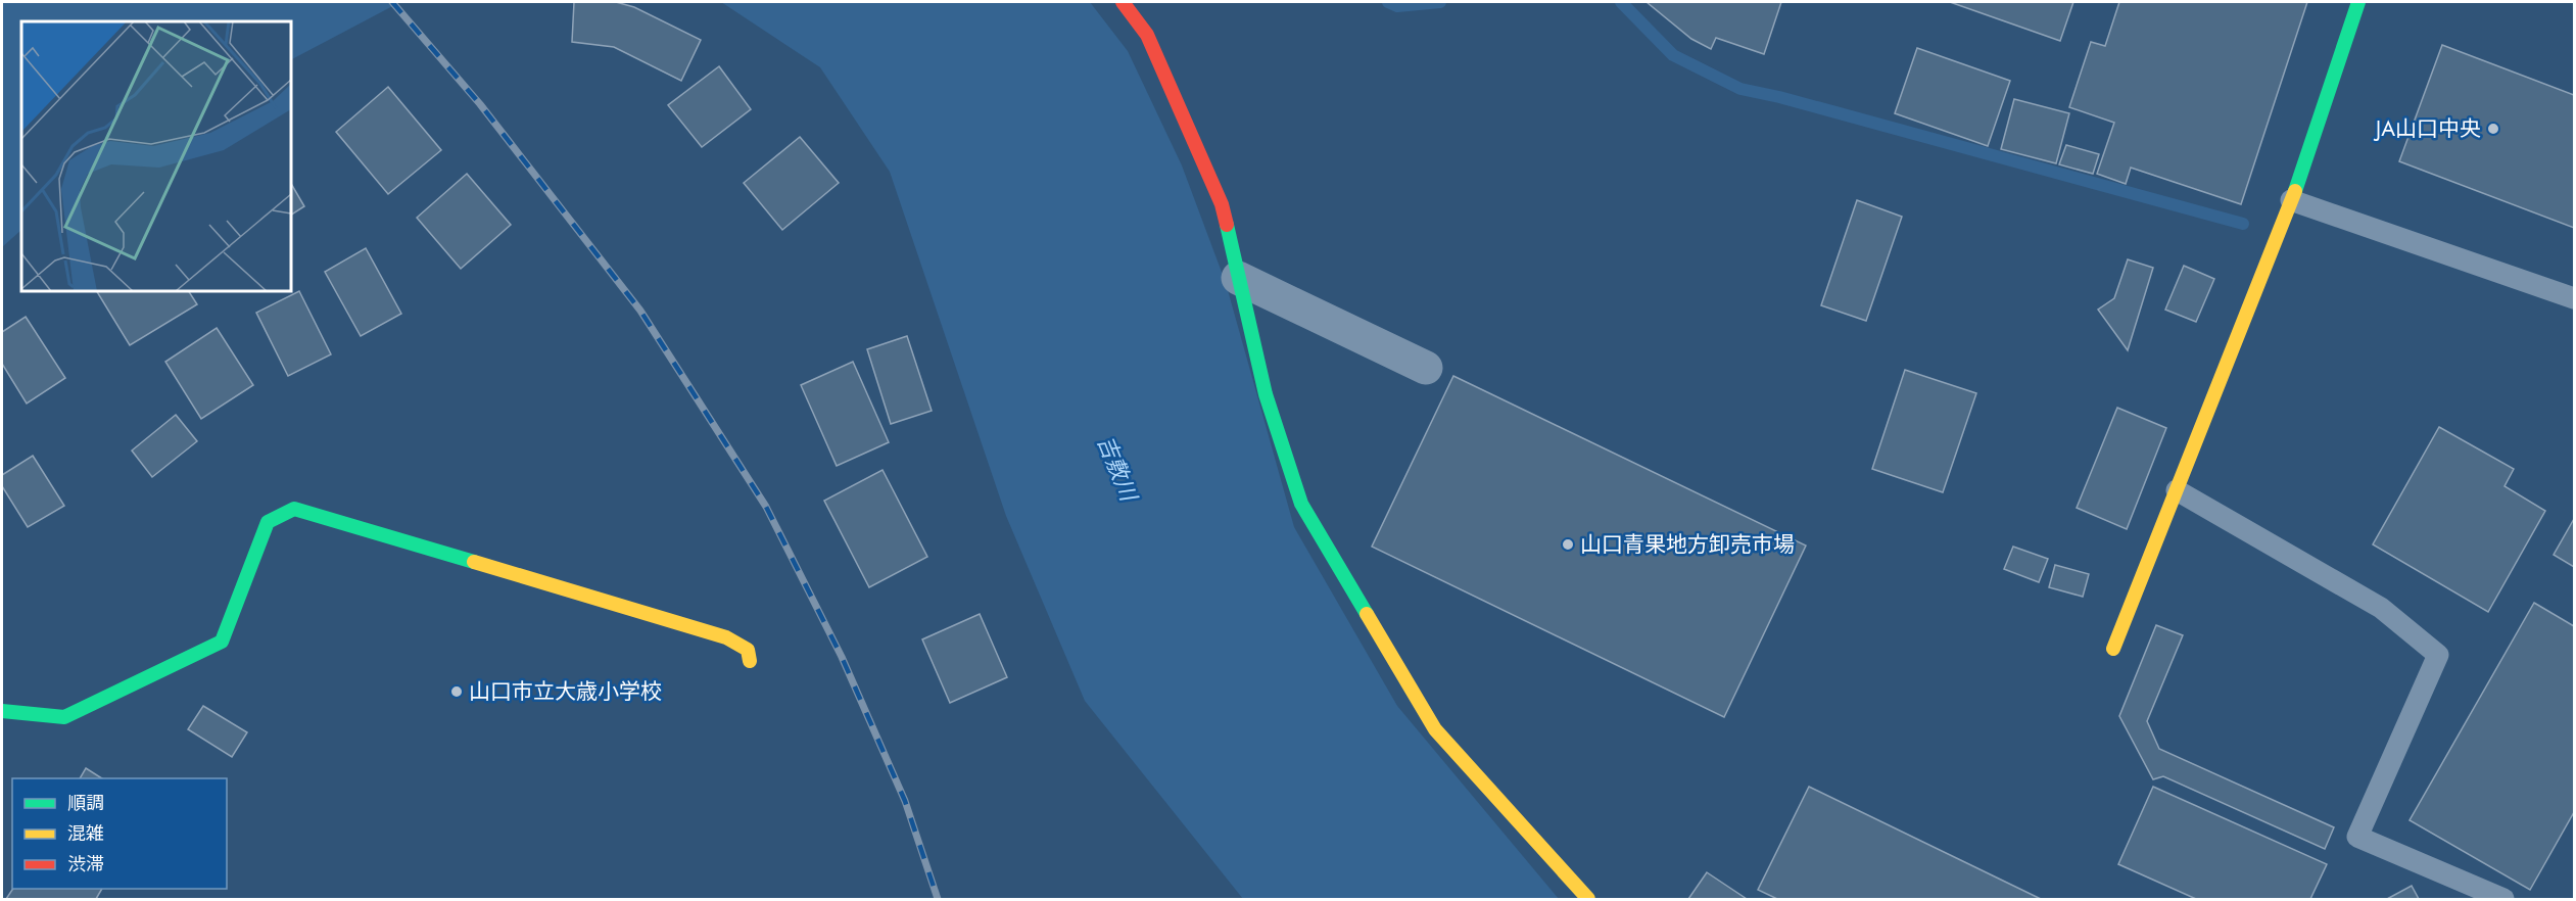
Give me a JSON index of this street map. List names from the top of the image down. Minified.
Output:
{"water":["吉敷川"],"places":["JA山口中央","山口青果地方卸売市場","山口市立大歳小学校"],"legend":["順調","混雑","渋滞"]}
